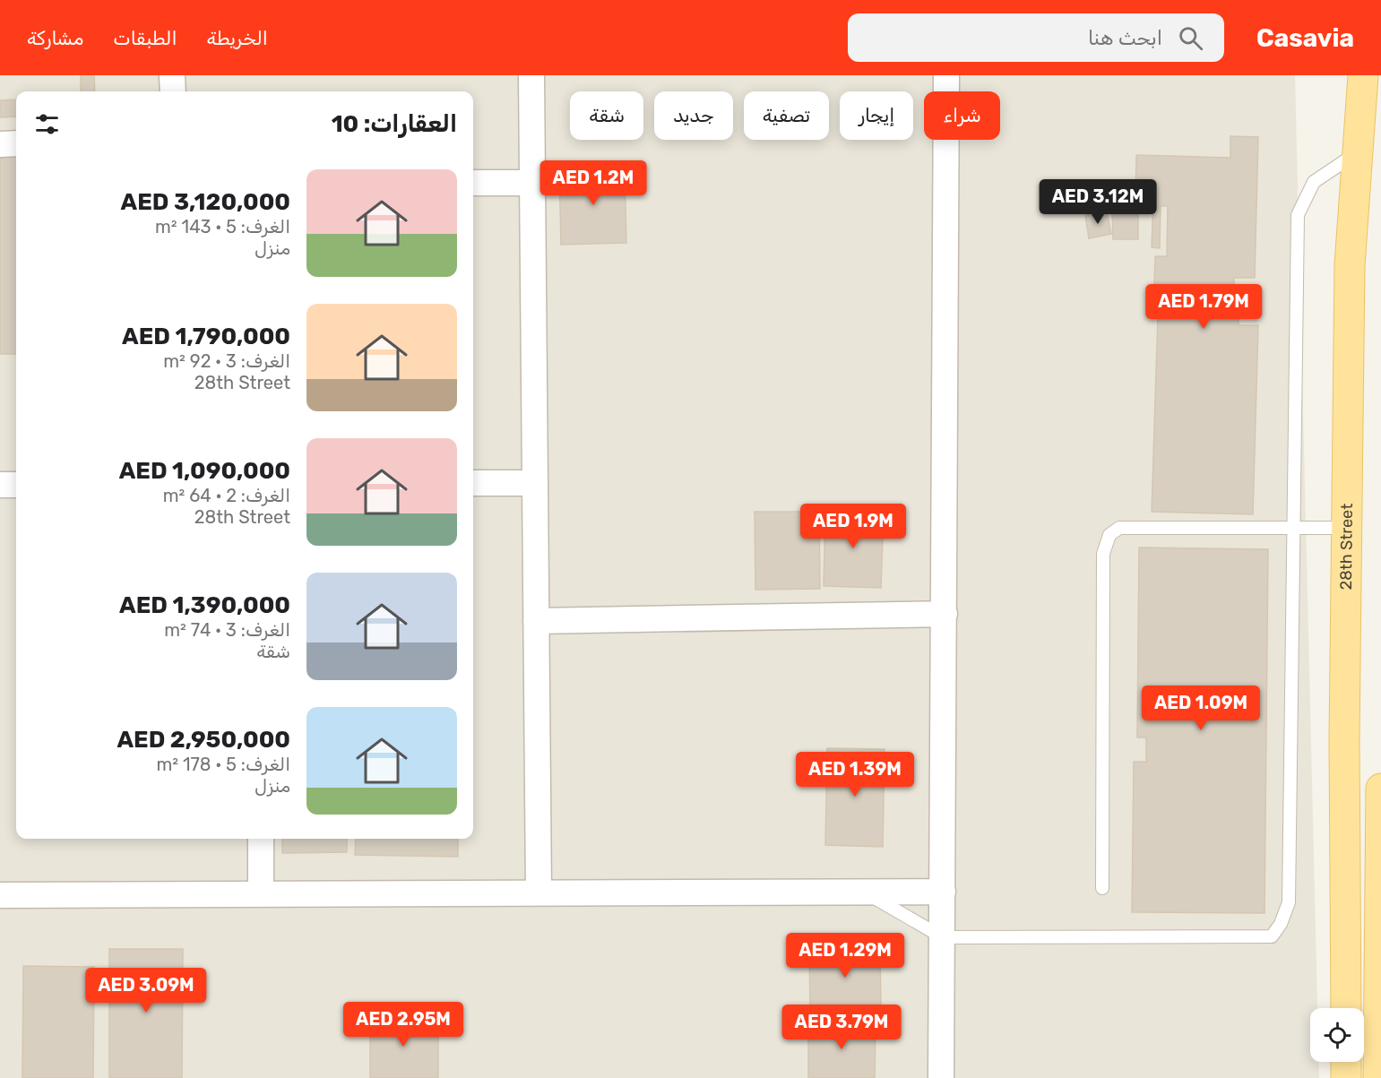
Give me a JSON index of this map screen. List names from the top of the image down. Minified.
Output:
{"streets":{"main road":["28th Street"]},"page":{"header":"Casavia","search":"ابحث هنا","nav":["الخريطة","الطبقات","مشاركة"],"chip":["شراء","إيجار","تصفية","جديد","شقة"],"heading":"العقارات: 10","list":[{"name":"AED 3,120,000","note":"الغرف: 5 · 143 m² · منزل"},{"name":"AED 1,790,000","note":"الغرف: 3 · 92 m² · 28th Street"},{"name":"AED 1,090,000","note":"الغرف: 2 · 64 m² · 28th Street"},{"name":"AED 1,390,000","note":"الغرف: 3 · 74 m² · شقة"},{"name":"AED 2,950,000","note":"الغرف: 5 · 178 m² · منزل"}],"price":["AED 1.2M","AED 3.12M","AED 1.79M","AED 1.9M","AED 1.09M","AED 1.39M","AED 1.29M","AED 3.09M","AED 2.95M","AED 3.79M"]}}
